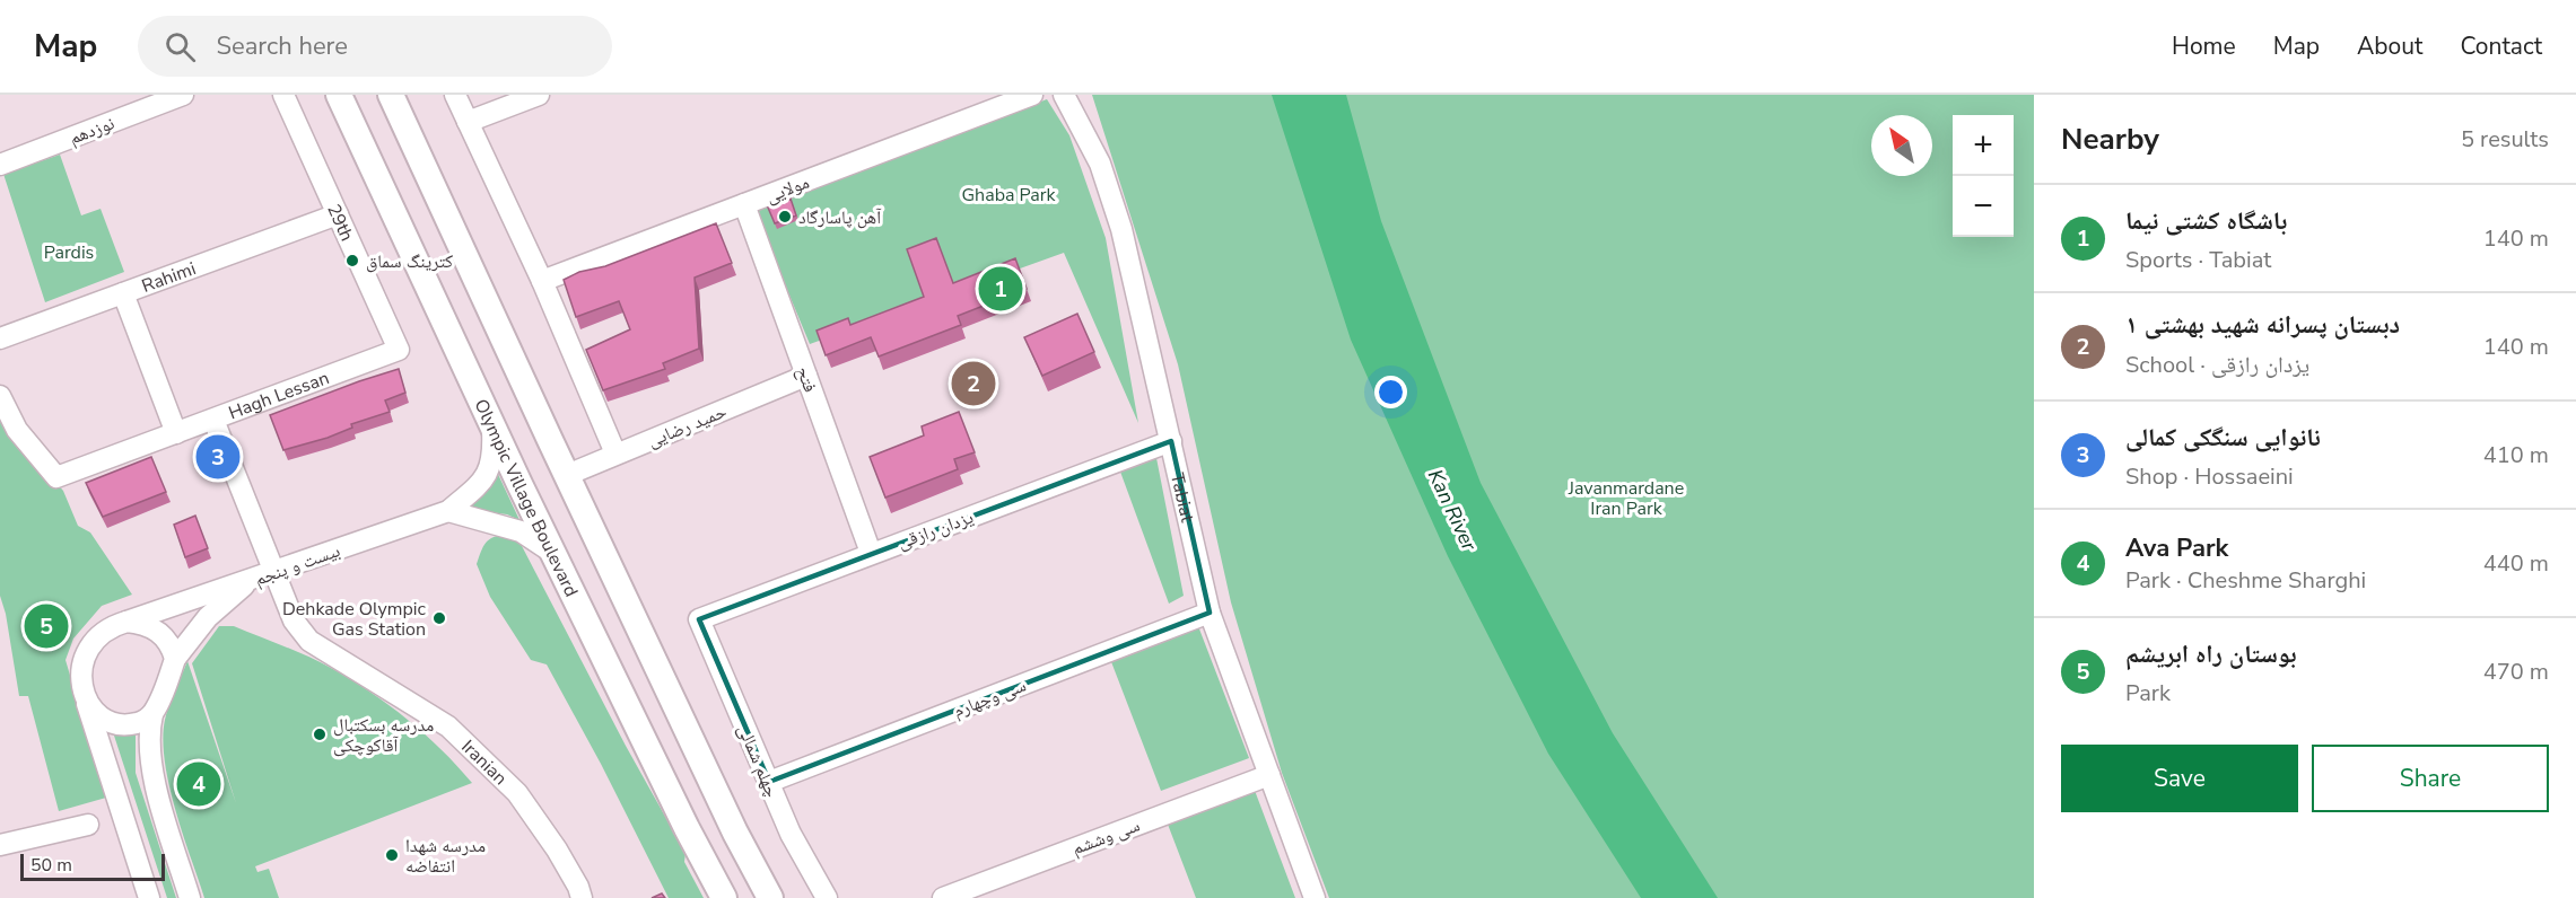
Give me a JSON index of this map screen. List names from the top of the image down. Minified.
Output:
{"streets":{"main road":["Olympic Village Boulevard"],"street":["نوزدهم","مولایی","29th","Rahimi","فتح","Hagh Lessan","حمید رضایی","Tabiat","یزدان رازقی","بیست و پنجم","سی وچهارم","چهلم شمالی","Iranian","سی وششم"]},"crossings":[["مولایی","فتح"],["29th","Rahimi"],["29th","Hagh Lessan"],["فتح","حمید رضایی"],["فتح","یزدان رازقی"],["Hagh Lessan","Iranian"],["Tabiat","یزدان رازقی"],["Tabiat","سی وچهارم"],["Tabiat","سی وششم"],["یزدان رازقی","چهلم شمالی"],["بیست و پنجم","Iranian"],["سی وچهارم","چهلم شمالی"]],"water":["Kan River"],"parks":["Ghaba Park","Pardis","Javanmardane Iran Park"],"places":["آهن پاسارگاد","کترینگ سماق","Dehkade Olympic Gas Station","مدرسه بسکتبال آقاکوچکی","مدرسه شهدا انتفاضه"],"scale_bar":"50 m","north":"top left","page":{"header":"Map","search":"Search here","nav":["Home","Map","About","Contact"],"heading":["Nearby","5 results"],"map_buttons":["+","−"],"list":[{"mark":"1","name":"باشگاه کشتی نیما","note":"Sports · Tabiat","value":"140 m"},{"mark":"2","name":"دبستان پسرانه شهید بهشتی ۱","note":"School · یزدان رازقی","value":"140 m"},{"mark":"3","name":"نانوایی سنگکی کمالی","note":"Shop · Hossaeini","value":"410 m"},{"mark":"4","name":"Ava Park","note":"Park · Cheshme Sharghi","value":"440 m"},{"mark":"5","name":"بوستان راه ابریشم","note":"Park","value":"470 m"}],"pins":["1","2","3","5","4"],"buttons":["Save","Share"],"scale":"50 m"}}
